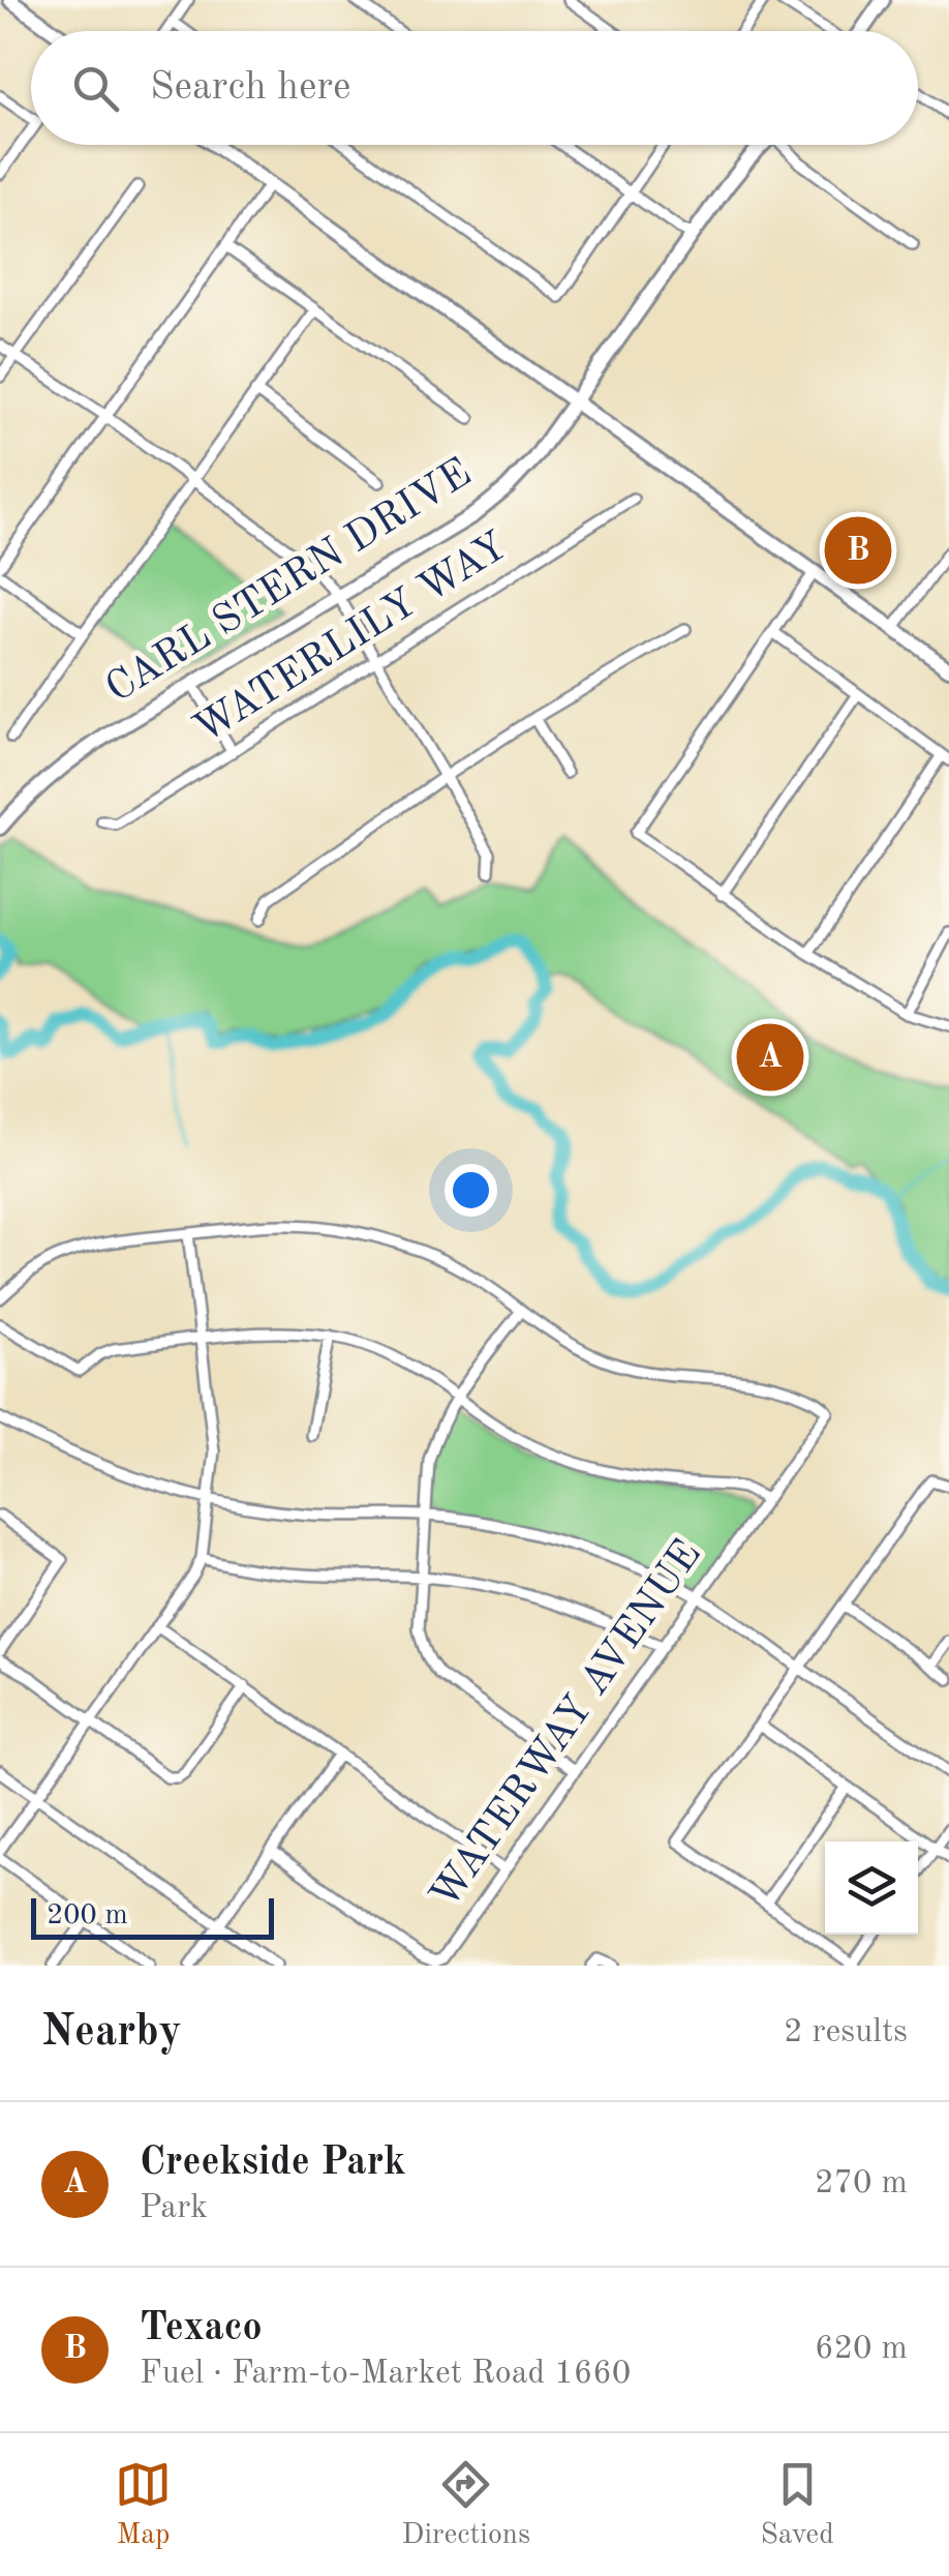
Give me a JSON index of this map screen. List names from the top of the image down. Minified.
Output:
{"streets":{"street":["CARL STERN DRIVE","WATERLILY WAY","WATERWAY AVENUE"]},"scale_bar":"200 m","page":{"search":"Search here","pins":["B","A"],"scale":"200 m","heading":["Nearby","2 results"],"list":[{"mark":"A","name":"Creekside Park","note":"Park","value":"270 m"},{"mark":"B","name":"Texaco","note":"Fuel · Farm-to-Market Road 1660","value":"620 m"}],"nav":["Map","Directions","Saved"]}}
